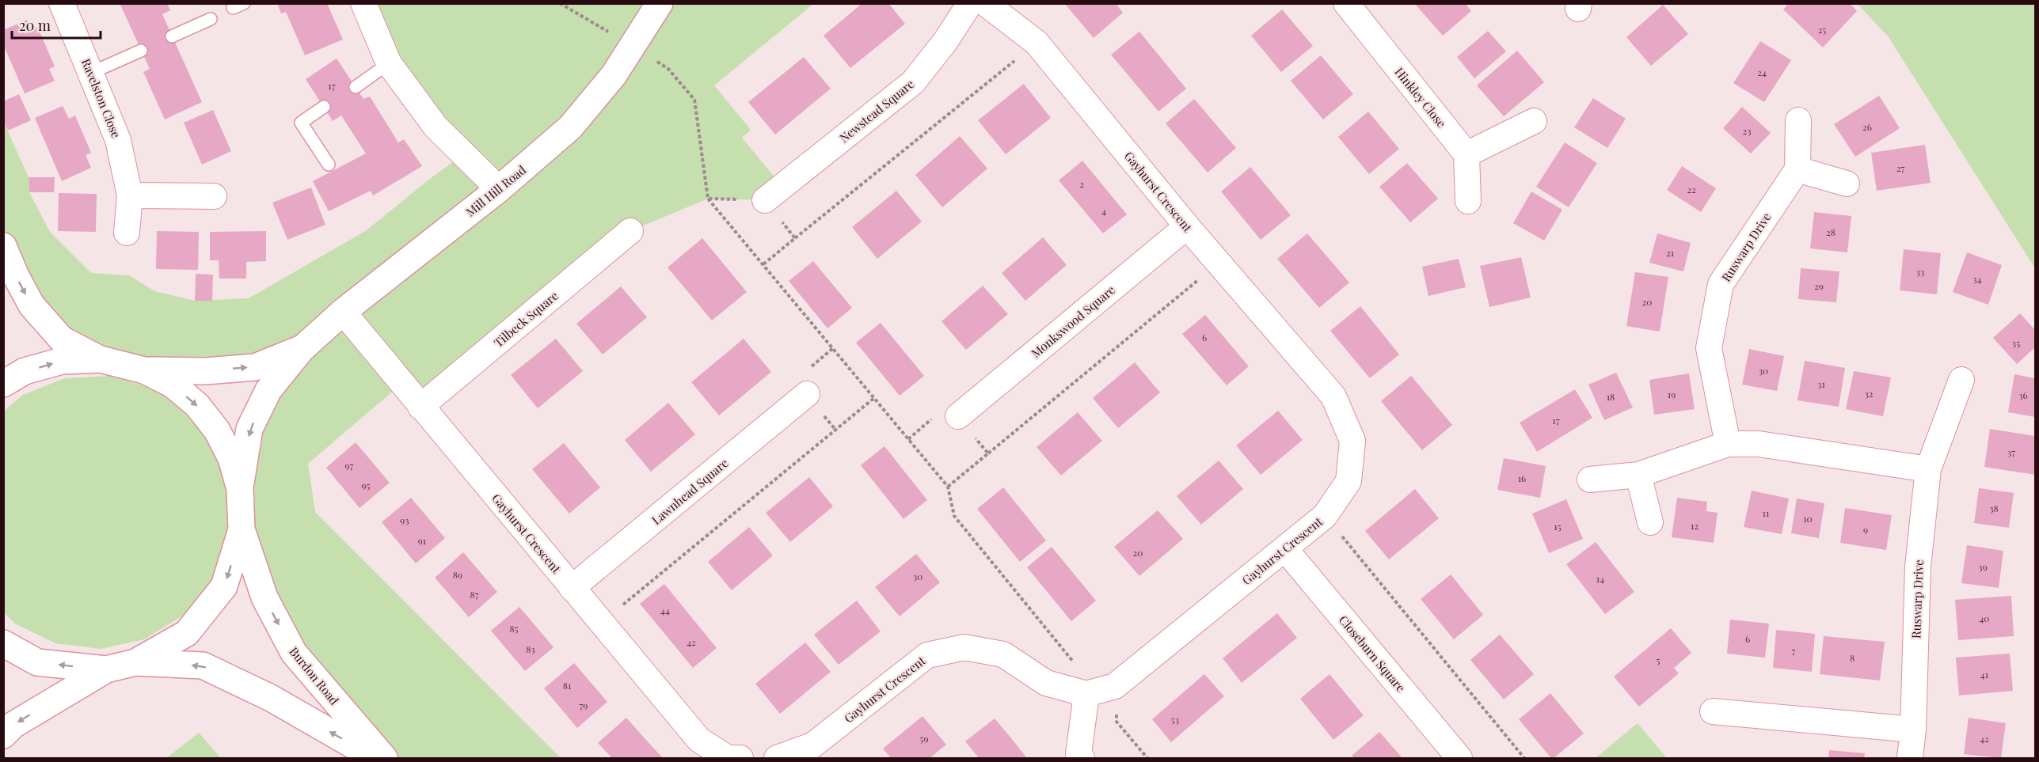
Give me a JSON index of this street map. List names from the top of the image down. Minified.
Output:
{"streets":{"main road":["Mill Hill Road","Burdon Road"],"street":["Hinkley Close","Ravelston Close","Newstead Square","Gayhurst Crescent","Ruswarp Drive","Tilbeck Square","Monkswood Square","Lawnhead Square","Closeburn Square"]},"crossings":[["Mill Hill Road","Gayhurst Crescent"],["Mill Hill Road","Burdon Road"],["Gayhurst Crescent","Tilbeck Square"],["Gayhurst Crescent","Monkswood Square"],["Gayhurst Crescent","Lawnhead Square"],["Gayhurst Crescent","Closeburn Square"]],"house_numbers":["25","24","17","26","23","27","2","22","4","28","21","33","34","29","20","6","35","30","31","32","19","36","18","17","37","97","16","95","38","11","10","93","12","15","9","91","20","39","89","30","14","87","44","40","85","6","42","83","7","8","5","41","81","79","53","59","42"],"scale_bar":"20 m"}
